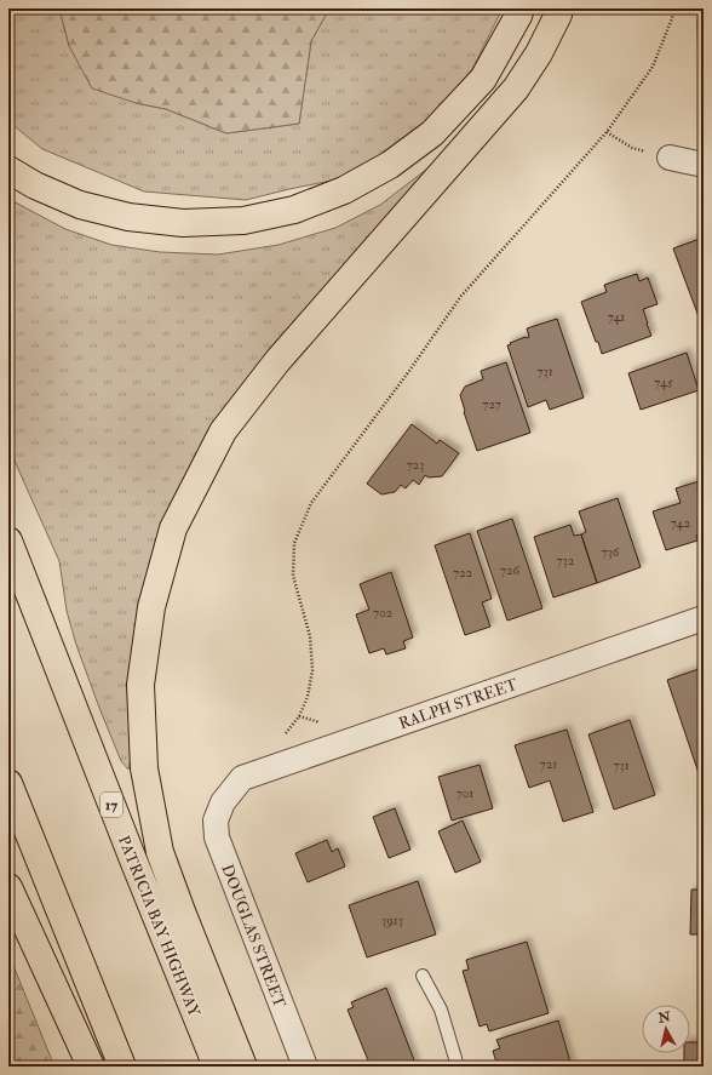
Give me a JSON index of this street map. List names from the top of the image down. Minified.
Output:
{"streets":{"highway":["17","PATRICIA BAY HIGHWAY"],"street":["RALPH STREET","DOUGLAS STREET"]},"crossings":[["RALPH STREET","DOUGLAS STREET"]],"house_numbers":["741","731","745","727","723","742","736","732","726","722","702","721","731","701","3913"],"north":"top"}
